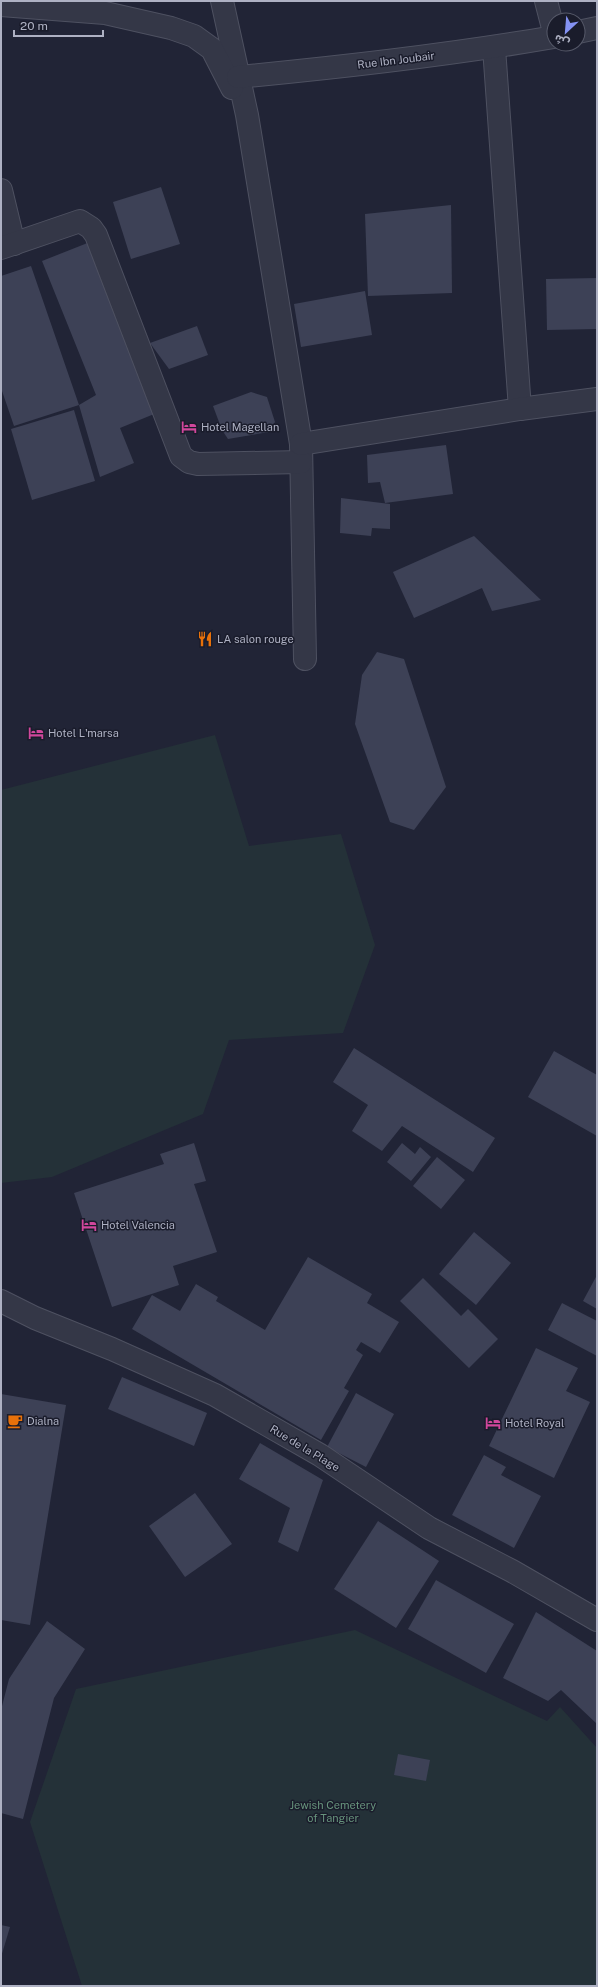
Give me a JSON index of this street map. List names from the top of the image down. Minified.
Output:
{"streets":{"street":["Rue Ibn Joubair","Rue de la Plage"]},"parks":["Jewish Cemetery of Tangier"],"places":{"hotel":["Hotel Magellan","Hotel L'marsa","Hotel Valencia","Hotel Royal"],"restaurant":["LA salon rouge"],"cafe":["Dialna"]},"scale_bar":"20 m","north":"bottom left"}
